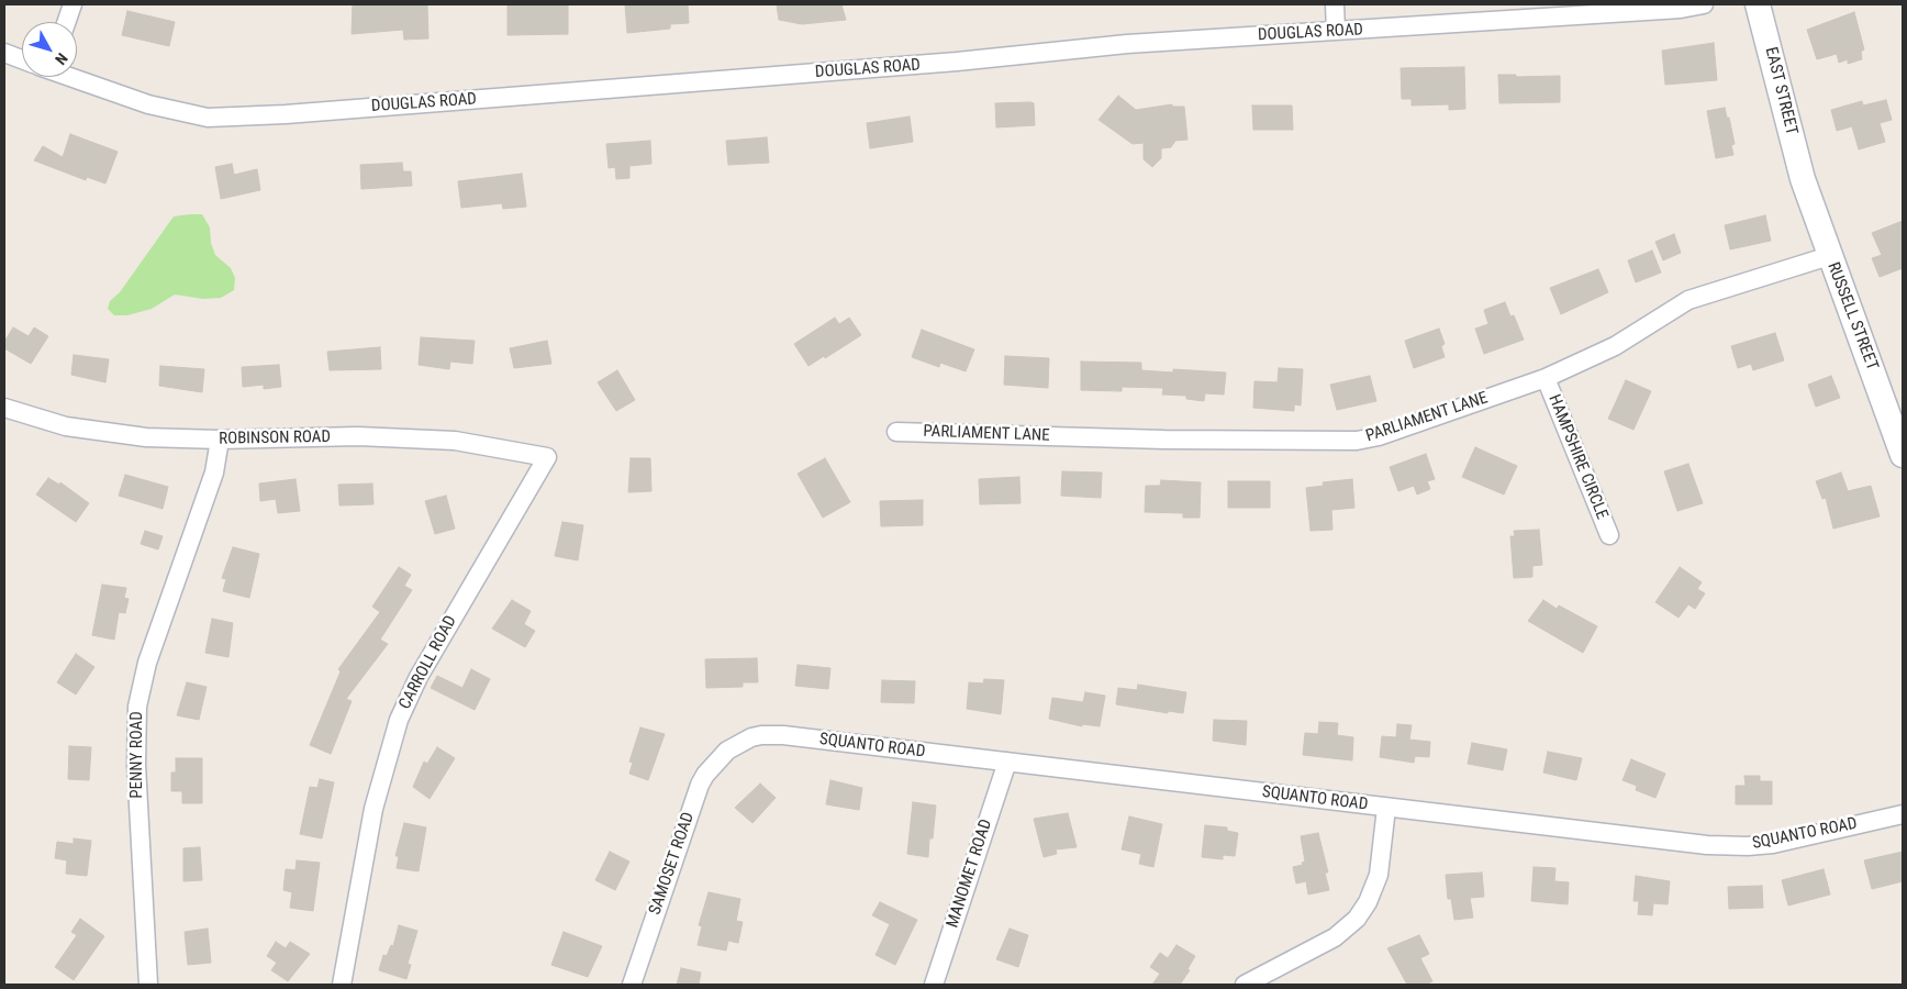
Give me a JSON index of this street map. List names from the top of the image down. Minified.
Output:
{"streets":{"street":["DOUGLAS ROAD","EAST STREET","RUSSELL STREET","PARLIAMENT LANE","ROBINSON ROAD","HAMPSHIRE CIRCLE","CARROLL ROAD","SQUANTO ROAD","PENNY ROAD","SAMOSET ROAD","MANOMET ROAD"]},"crossings":[["EAST STREET","RUSSELL STREET"],["RUSSELL STREET","PARLIAMENT LANE"],["PARLIAMENT LANE","HAMPSHIRE CIRCLE"],["ROBINSON ROAD","CARROLL ROAD"],["ROBINSON ROAD","PENNY ROAD"],["SQUANTO ROAD","SAMOSET ROAD"],["SQUANTO ROAD","MANOMET ROAD"]],"north":"bottom right"}
